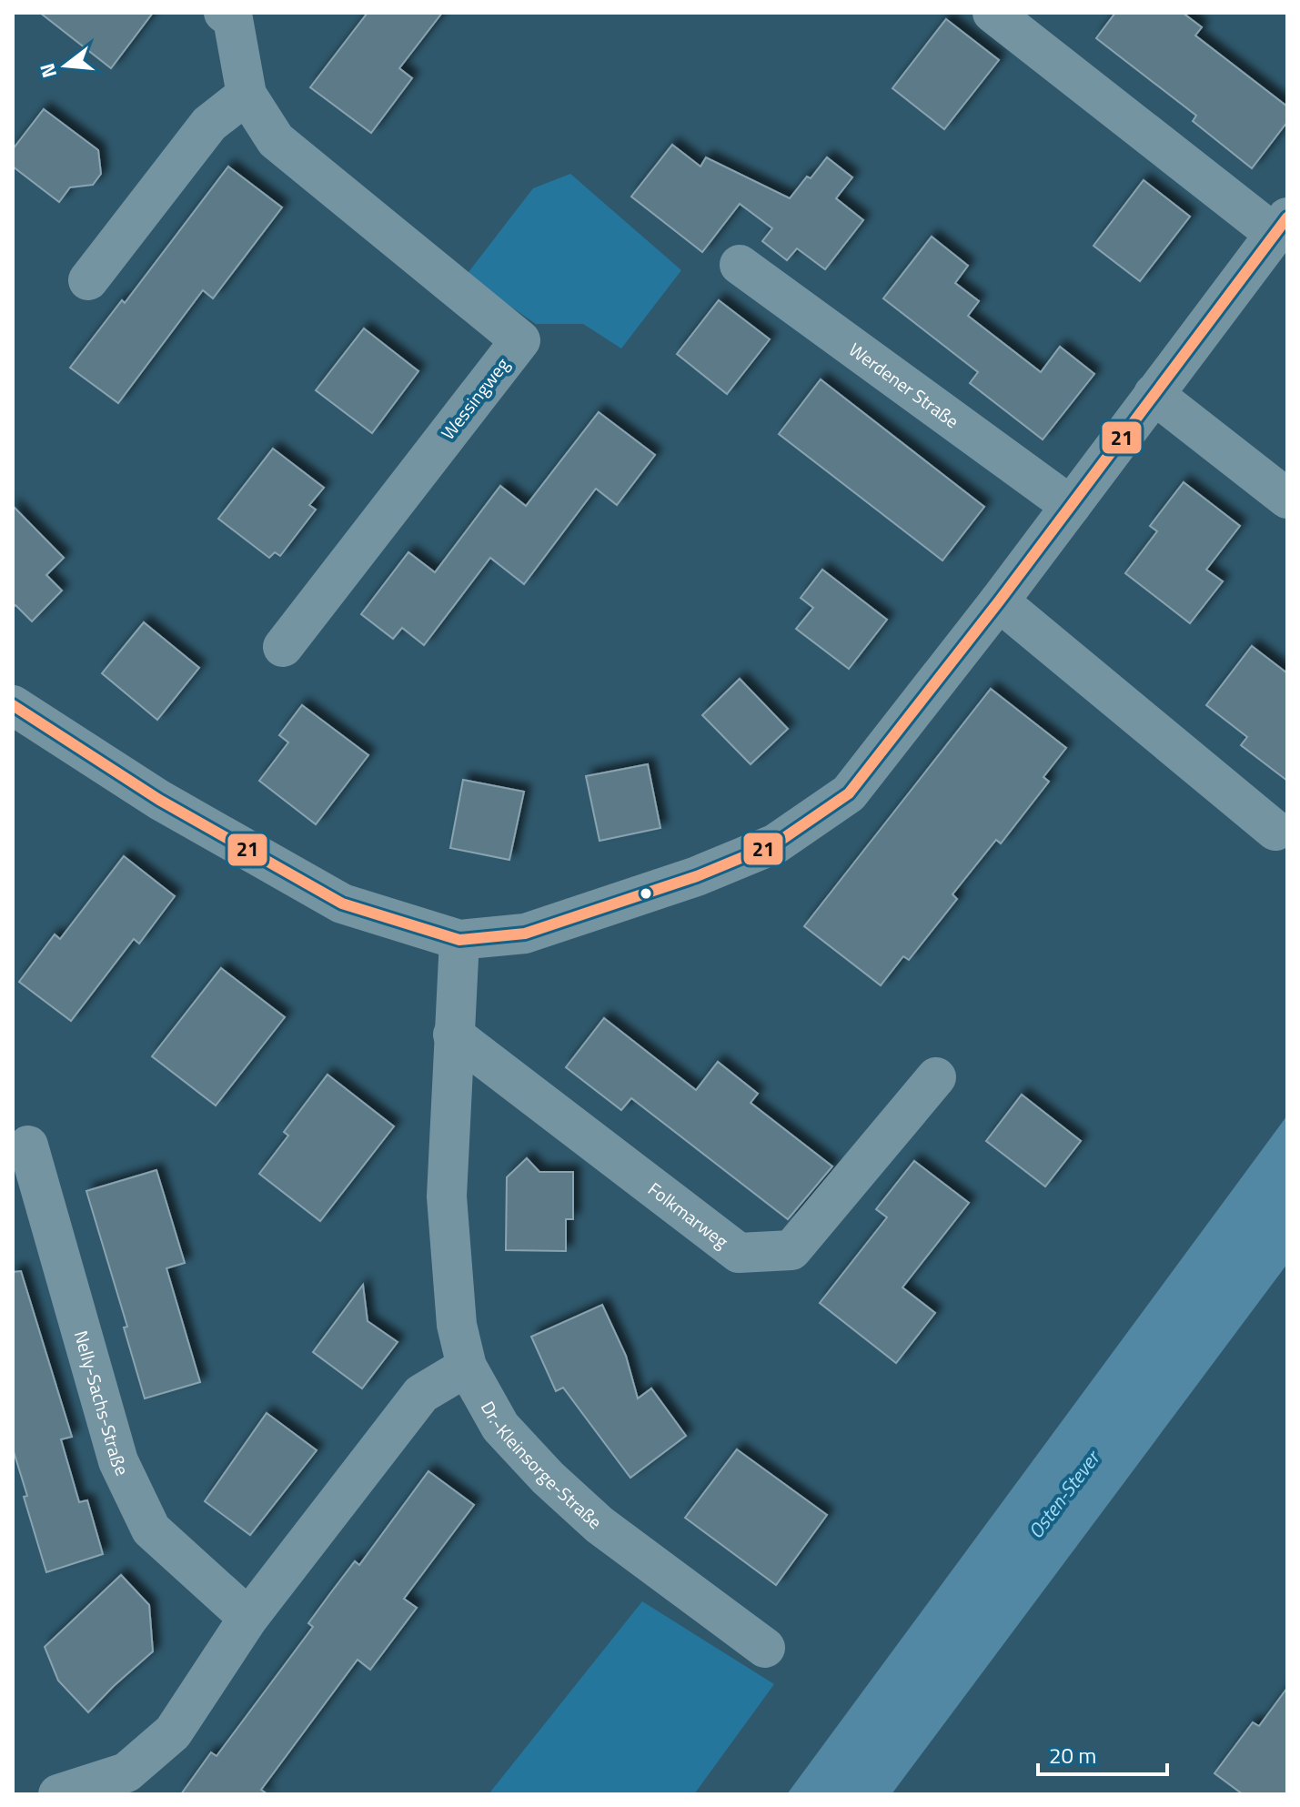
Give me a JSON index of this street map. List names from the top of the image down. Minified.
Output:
{"streets":{"street":["Werdener Straße","Wessingweg","Folkmarweg","Nelly-Sachs-Straße","Dr.-Kleinsorge-Straße"]},"crossings":[["Folkmarweg","Dr.-Kleinsorge-Straße"]],"water":["Osten-Stever"],"lines":["transit line 21"],"scale_bar":"20 m","north":"left"}
